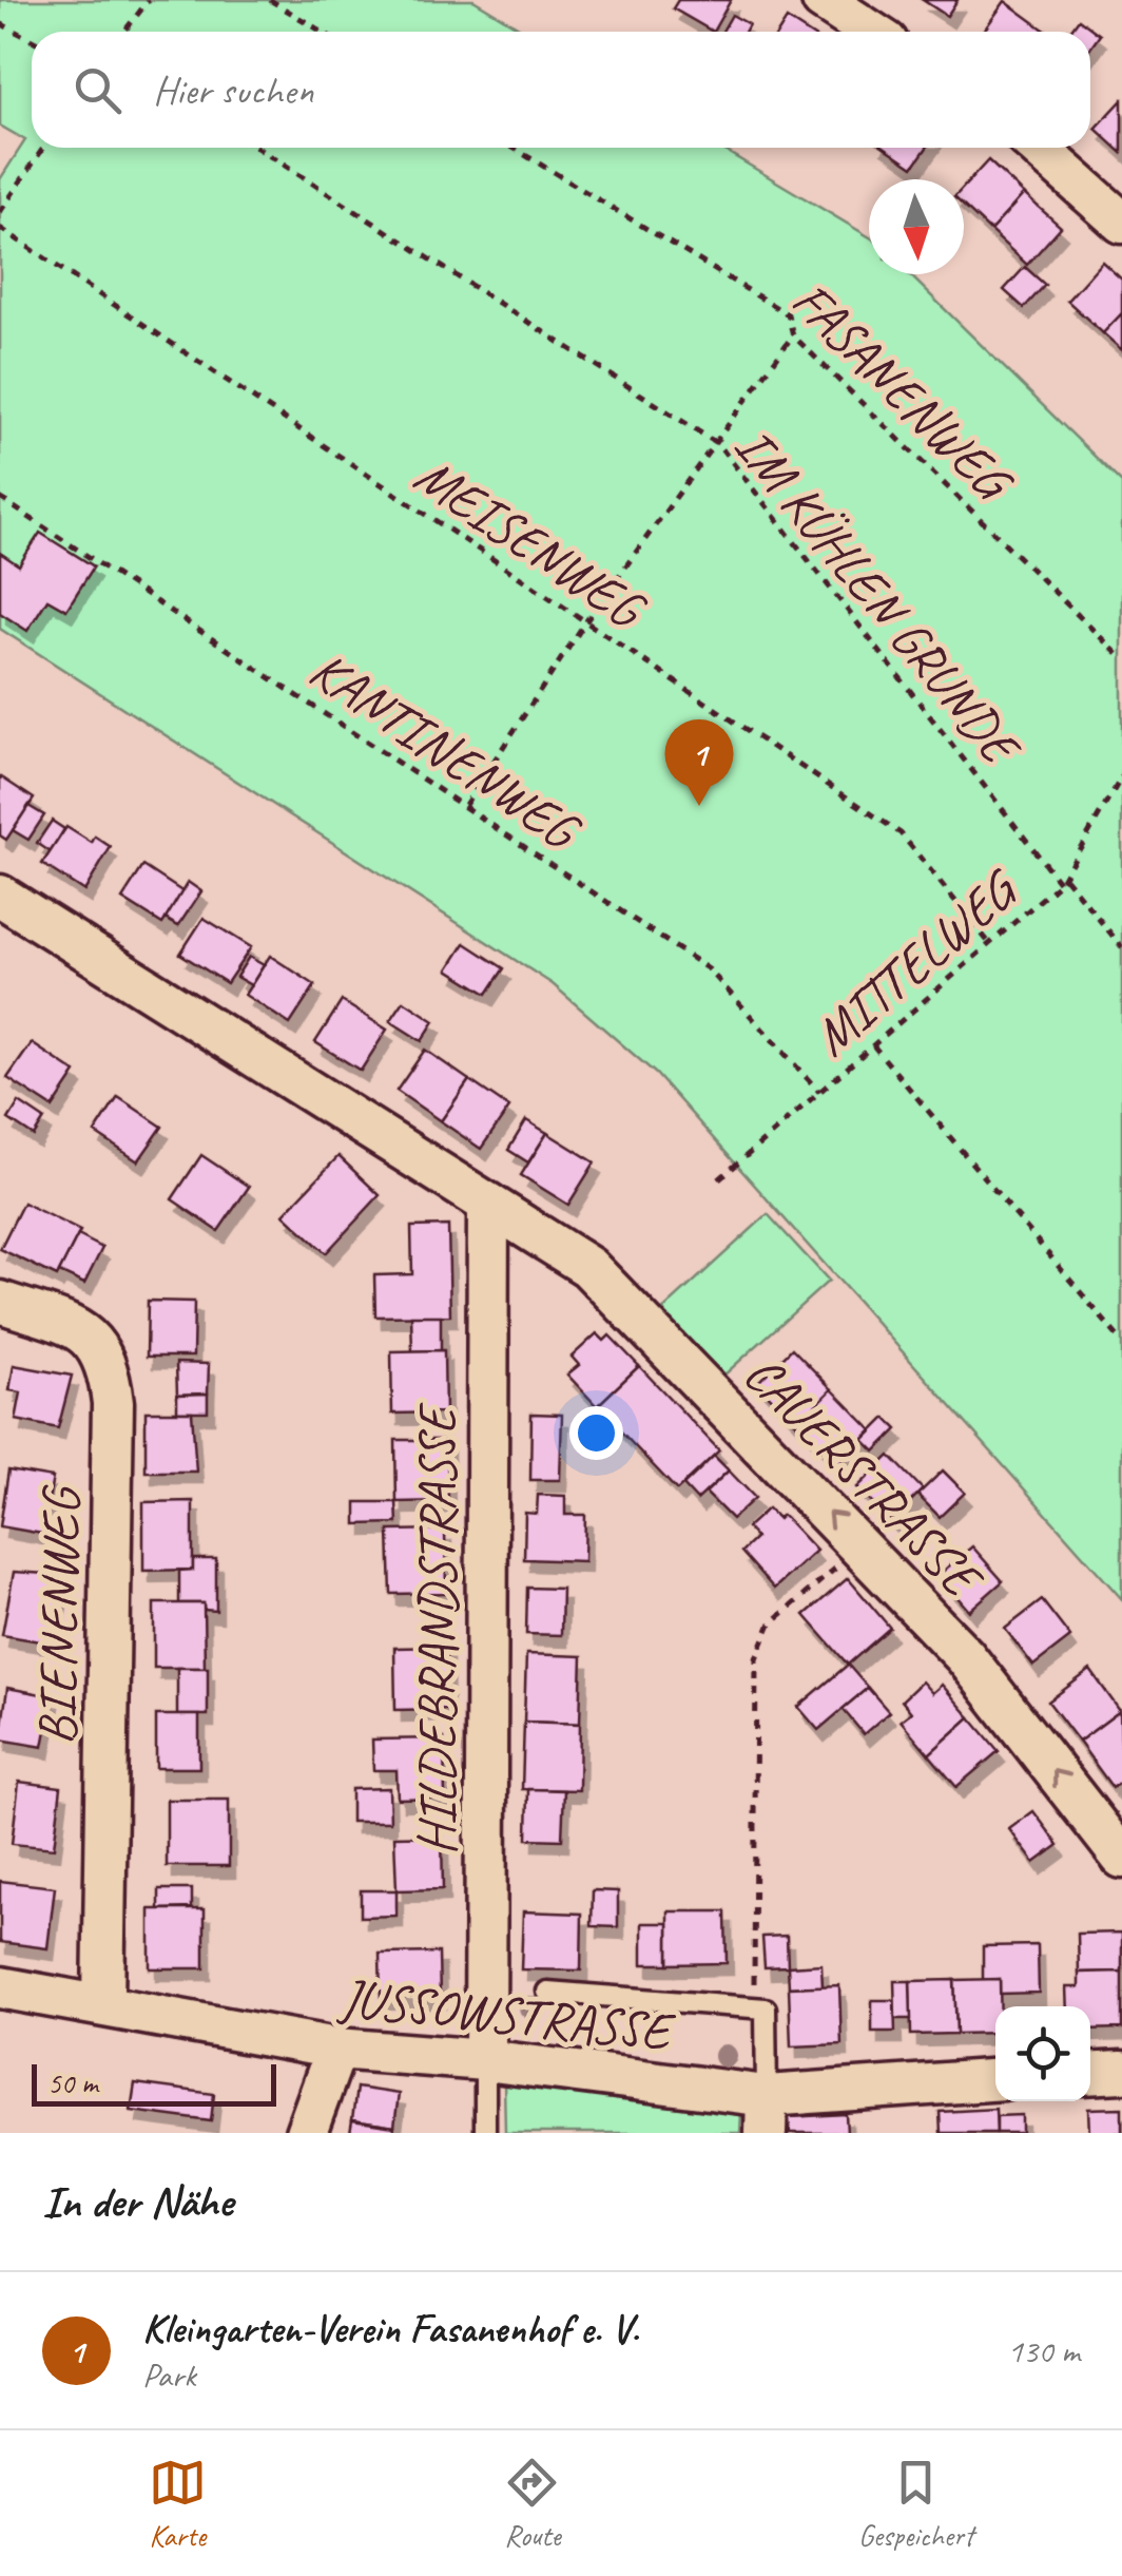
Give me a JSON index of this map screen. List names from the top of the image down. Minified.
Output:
{"streets":{"street":["CAUERSTRASSE","BIENENWEG","HILDEBRANDSTRASSE","JUSSOWSTRASSE"],"path":["FASANENWEG","MEISENWEG","IM KÜHLEN GRUNDE","KANTINENWEG","MITTELWEG"]},"crossings":[["MEISENWEG","MITTELWEG"],["IM KÜHLEN GRUNDE","MITTELWEG"],["KANTINENWEG","MITTELWEG"],["CAUERSTRASSE","HILDEBRANDSTRASSE"],["BIENENWEG","JUSSOWSTRASSE"],["HILDEBRANDSTRASSE","JUSSOWSTRASSE"]],"one_way":["CAUERSTRASSE"],"scale_bar":"50 m","north":"bottom","page":{"search":"Hier suchen","pins":"1","scale":"50 m","heading":"In der Nähe","list":[{"mark":"1","name":"Kleingarten-Verein Fasanenhof e. V.","note":"Park","value":"130 m"}],"nav":["Karte","Route","Gespeichert"]}}
